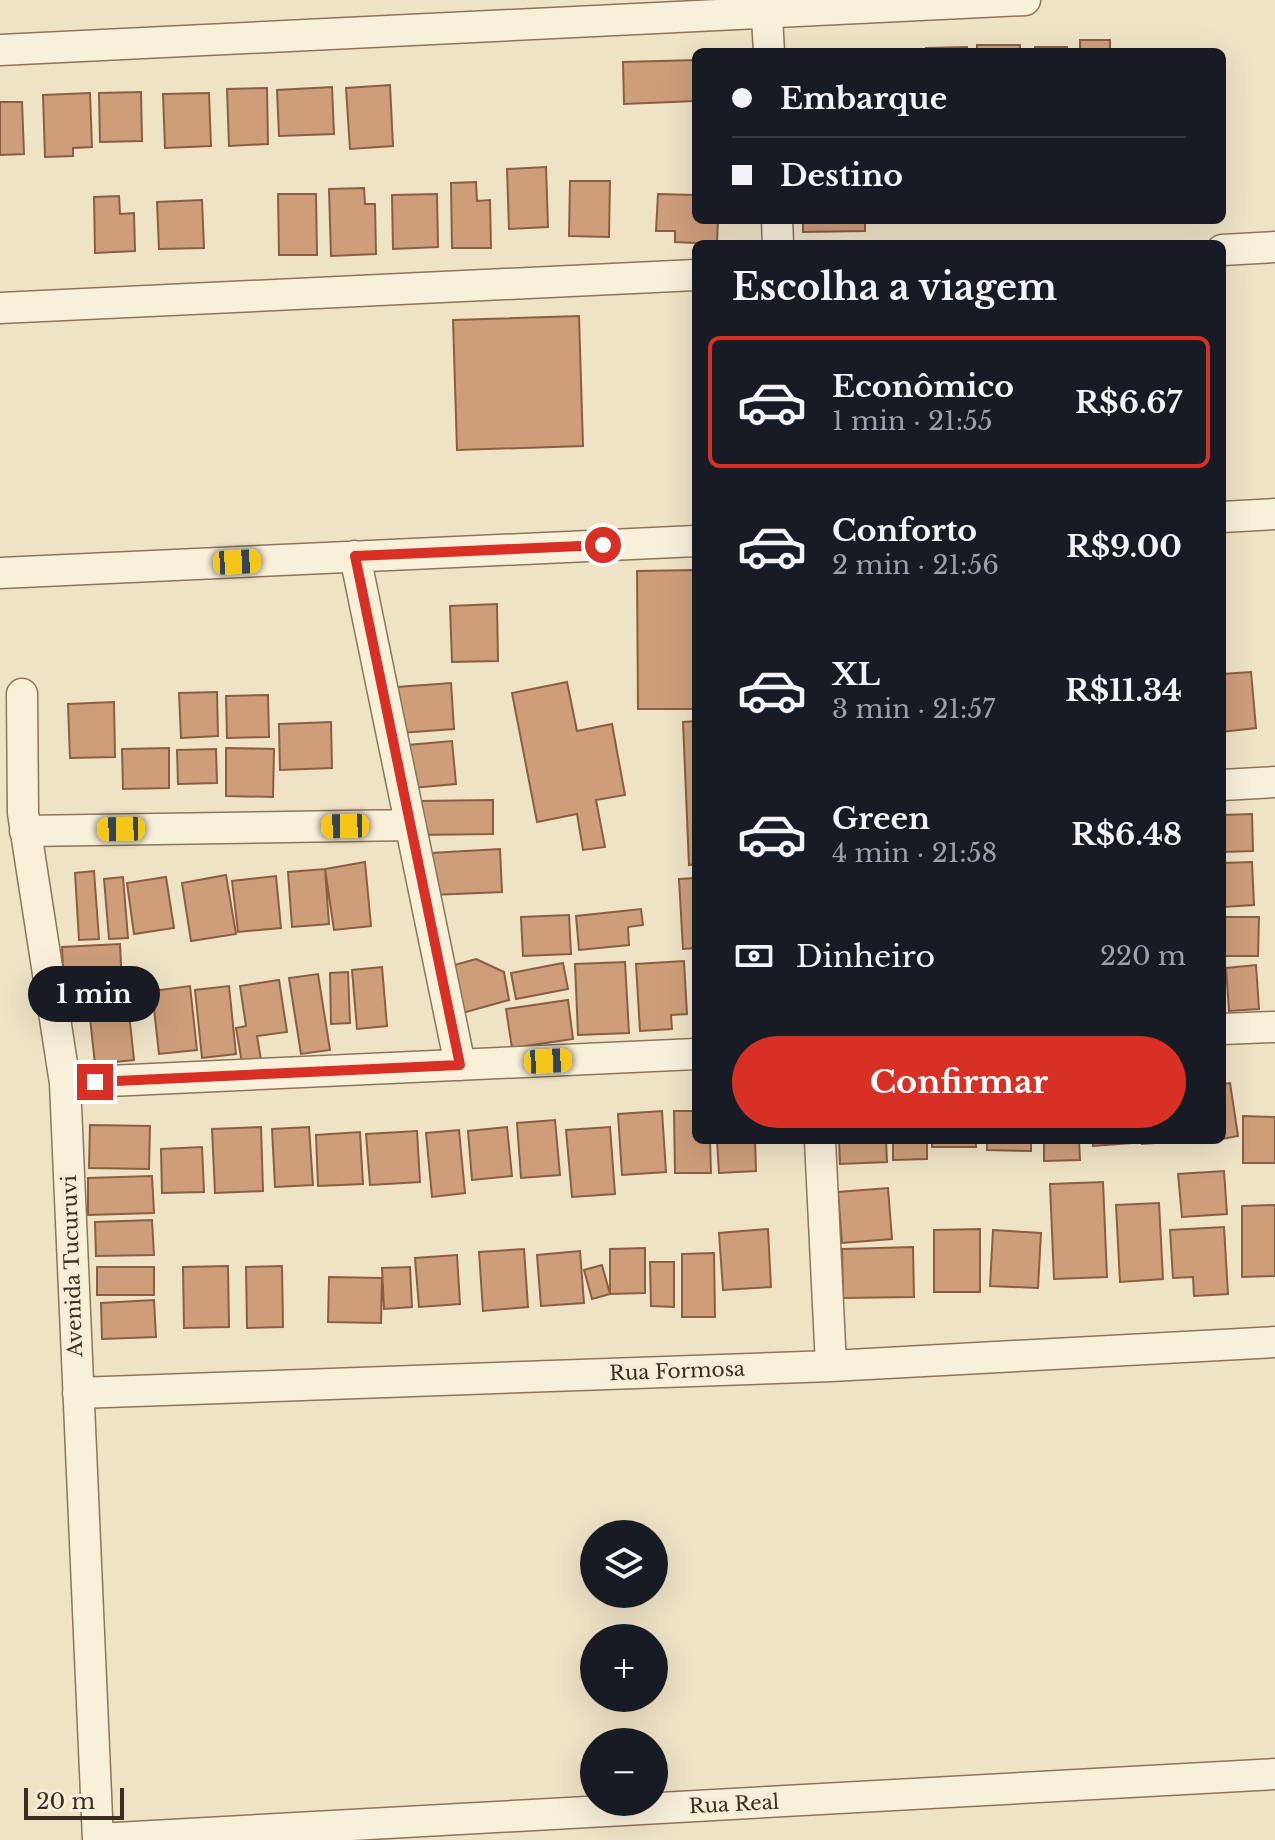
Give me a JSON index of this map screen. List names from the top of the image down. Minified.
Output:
{"streets":{"street":["Avenida Tucuruvi","Rua Formosa","Rua Real"]},"crossings":[["Avenida Tucuruvi","Rua Formosa"],["Avenida Tucuruvi","Rua Real"]],"scale_bar":"20 m","page":{"banner":["Embarque","Destino"],"heading":"Escolha a viagem","list":[{"name":"Econômico","note":"1 min · 21:55","value":"R$6.67"},{"name":"Conforto","note":"2 min · 21:56","value":"R$9.00"},{"name":"XL","note":"3 min · 21:57","value":"R$11.34"},{"name":"Green","note":"4 min · 21:58","value":"R$6.48"}],"pay":["Dinheiro","220 m"],"bubble":"1 min","buttons":"Confirmar","map_buttons":["+","−"],"scale":"20 m"}}
